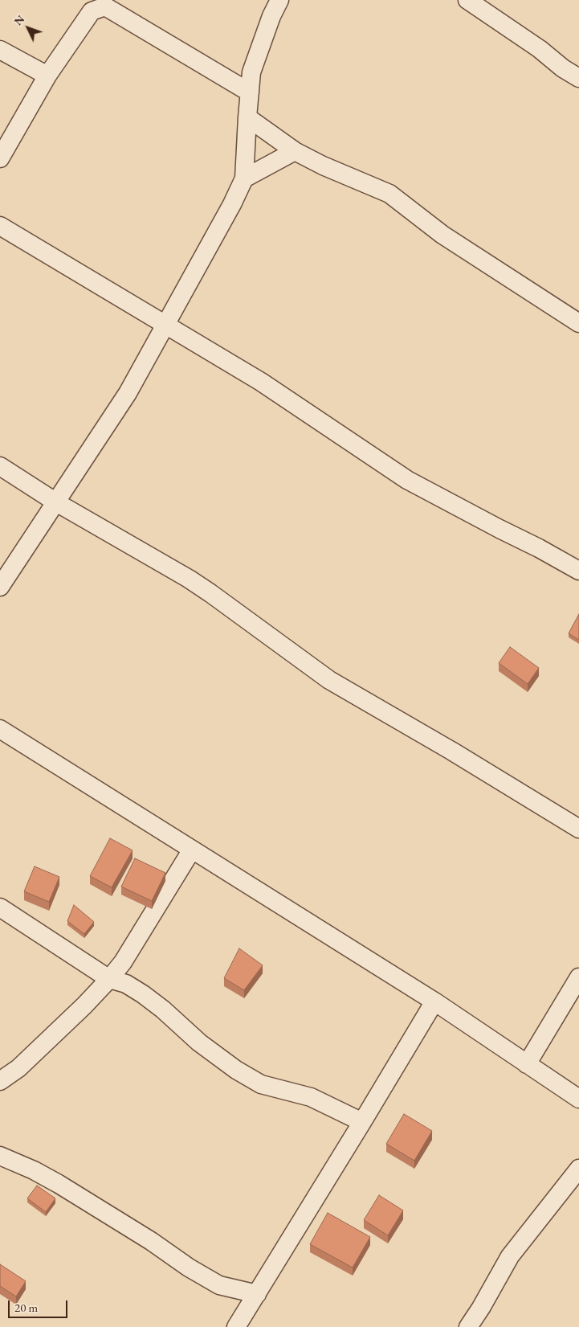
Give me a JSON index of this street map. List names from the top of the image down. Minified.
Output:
{"scale_bar":"20 m","north":"top left"}
